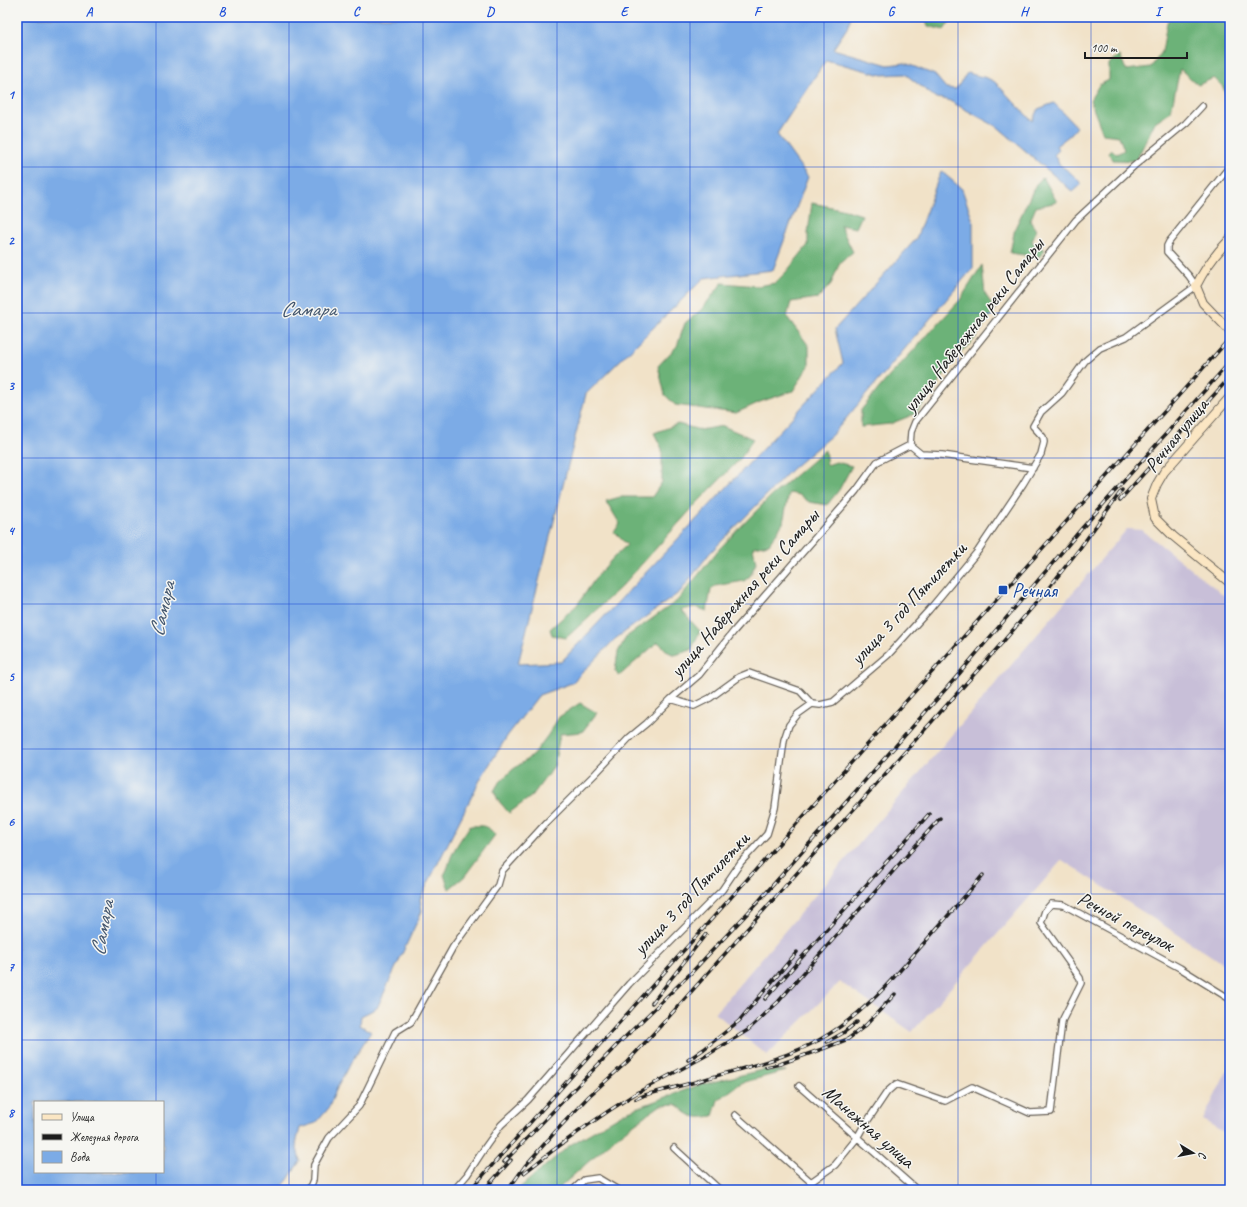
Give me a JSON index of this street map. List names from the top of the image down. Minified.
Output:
{"streets":{"street":["улица Набережная реки Самары","Речная улица","улица 3 год Пятилетки","Речной переулок","Манежная улица"]},"crossings":[["Речной переулок","Манежная улица"]],"water":["Самара"],"places":{"transit":["Речная"]},"legend":["Улица","Железная дорога","Вода"],"scale_bar":"100 m","north":"right","grid":{"columns":["A","B","C","D","E","F","G","H","I"],"rows":["1","2","3","4","5","6","7","8"]}}
